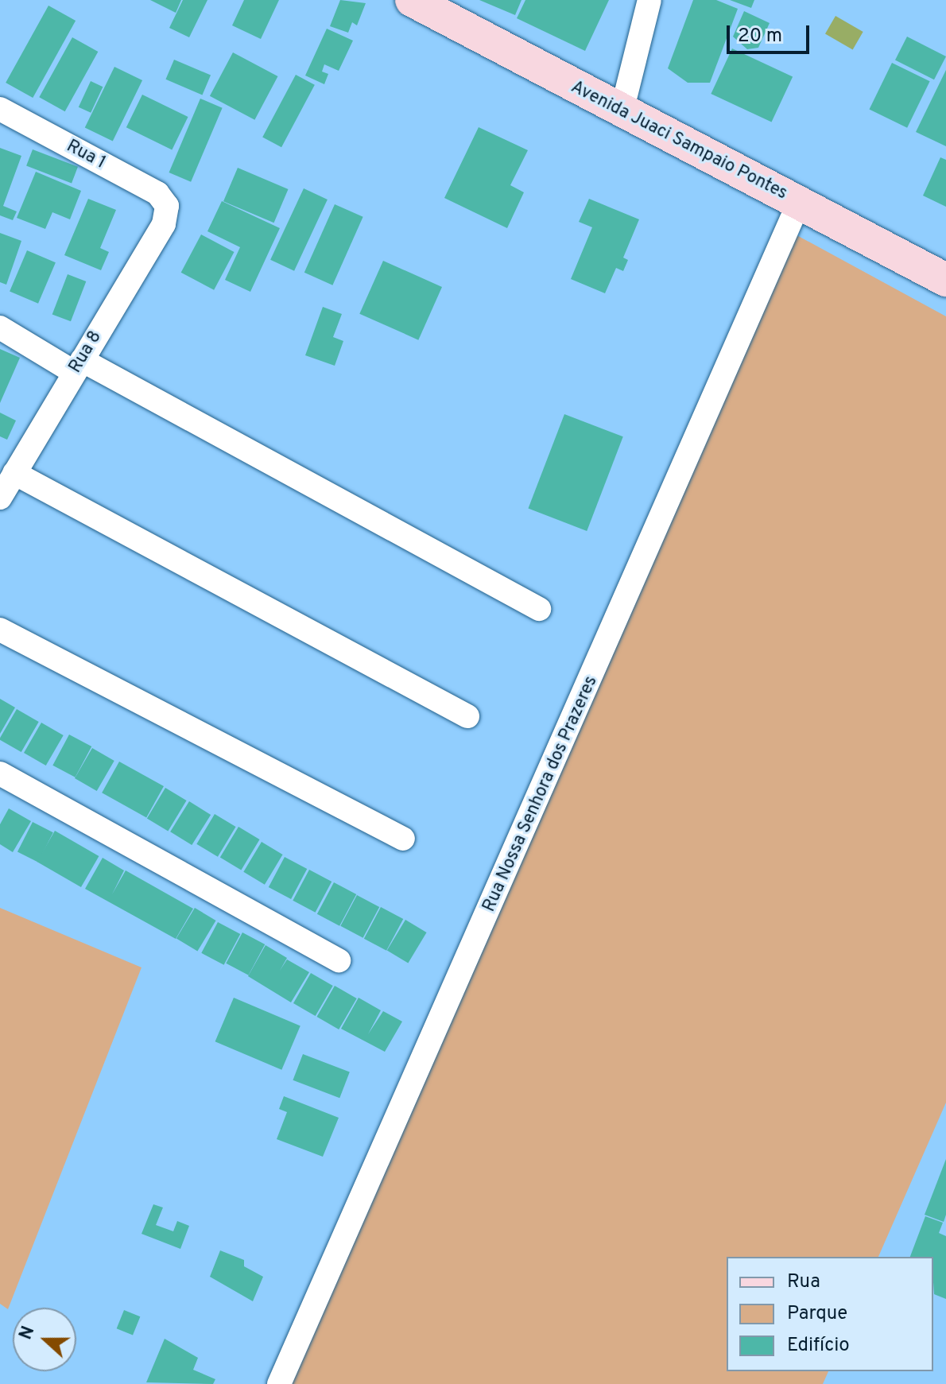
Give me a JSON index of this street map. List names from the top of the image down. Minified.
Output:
{"streets":{"main road":["Avenida Juaci Sampaio Pontes"],"street":["Rua 1","Rua 8","Rua Nossa Senhora dos Prazeres"]},"crossings":[["Avenida Juaci Sampaio Pontes","Rua Nossa Senhora dos Prazeres"],["Rua 1","Rua 8"]],"legend":["Rua","Parque","Edifício"],"scale_bar":"20 m","north":"left"}
